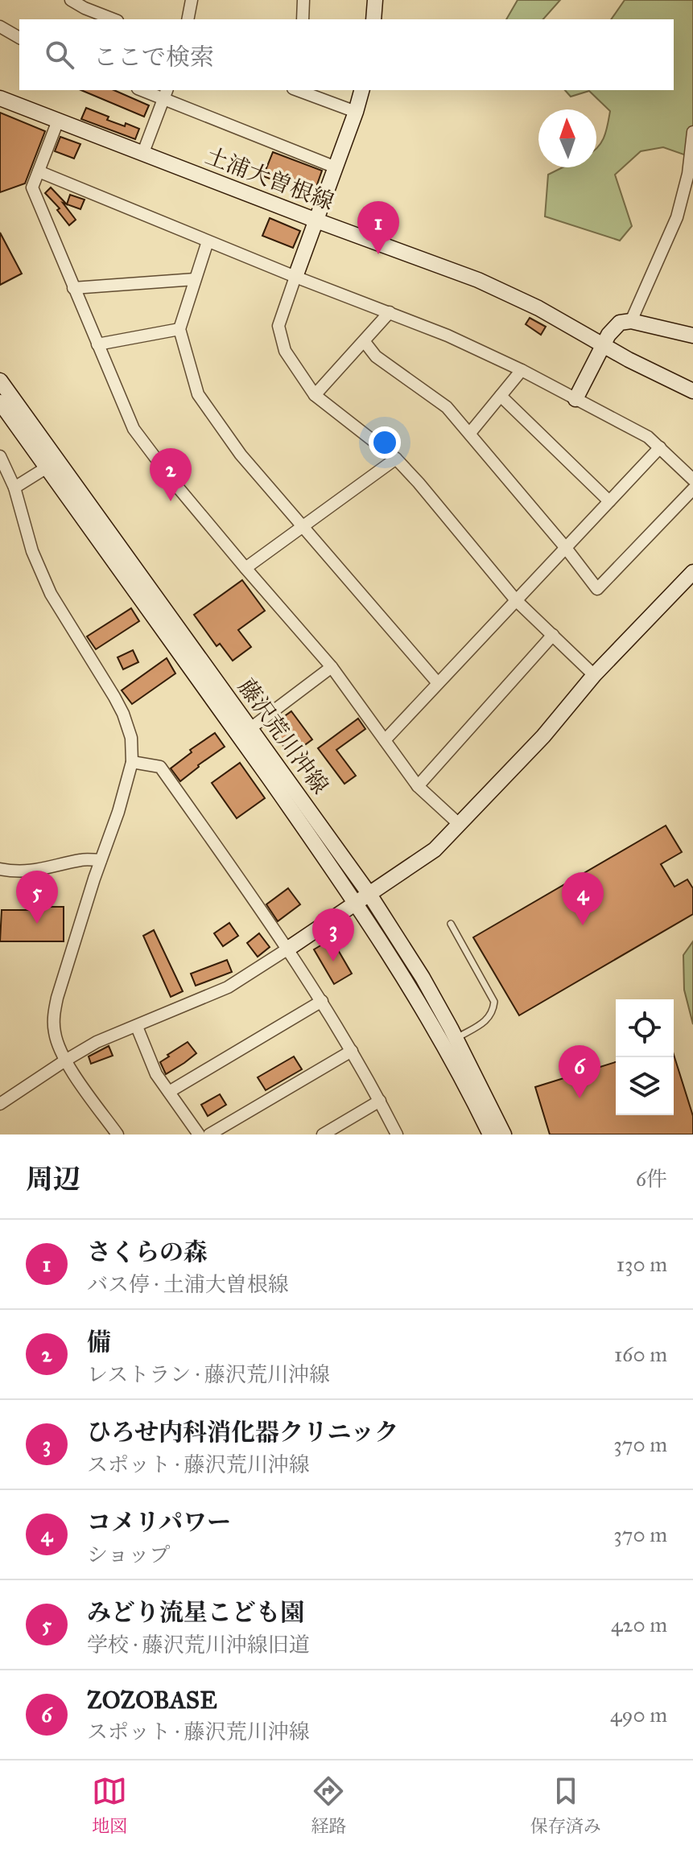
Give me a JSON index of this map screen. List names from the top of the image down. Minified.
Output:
{"streets":{"main road":["土浦大曽根線","藤沢荒川沖線"]},"north":"top","page":{"search":"ここで検索","pins":["1","2","5","4","3","6"],"heading":["周辺","6件"],"list":[{"mark":"1","name":"さくらの森","note":"バス停 · 土浦大曽根線","value":"130 m"},{"mark":"2","name":"備","note":"レストラン · 藤沢荒川沖線","value":"160 m"},{"mark":"3","name":"ひろせ内科消化器クリニック","note":"スポット · 藤沢荒川沖線","value":"370 m"},{"mark":"4","name":"コメリパワー","note":"ショップ","value":"370 m"},{"mark":"5","name":"みどり流星こども園","note":"学校 · 藤沢荒川沖線旧道","value":"420 m"},{"mark":"6","name":"ZOZOBASE","note":"スポット · 藤沢荒川沖線","value":"490 m"}],"nav":["地図","経路","保存済み"]}}
